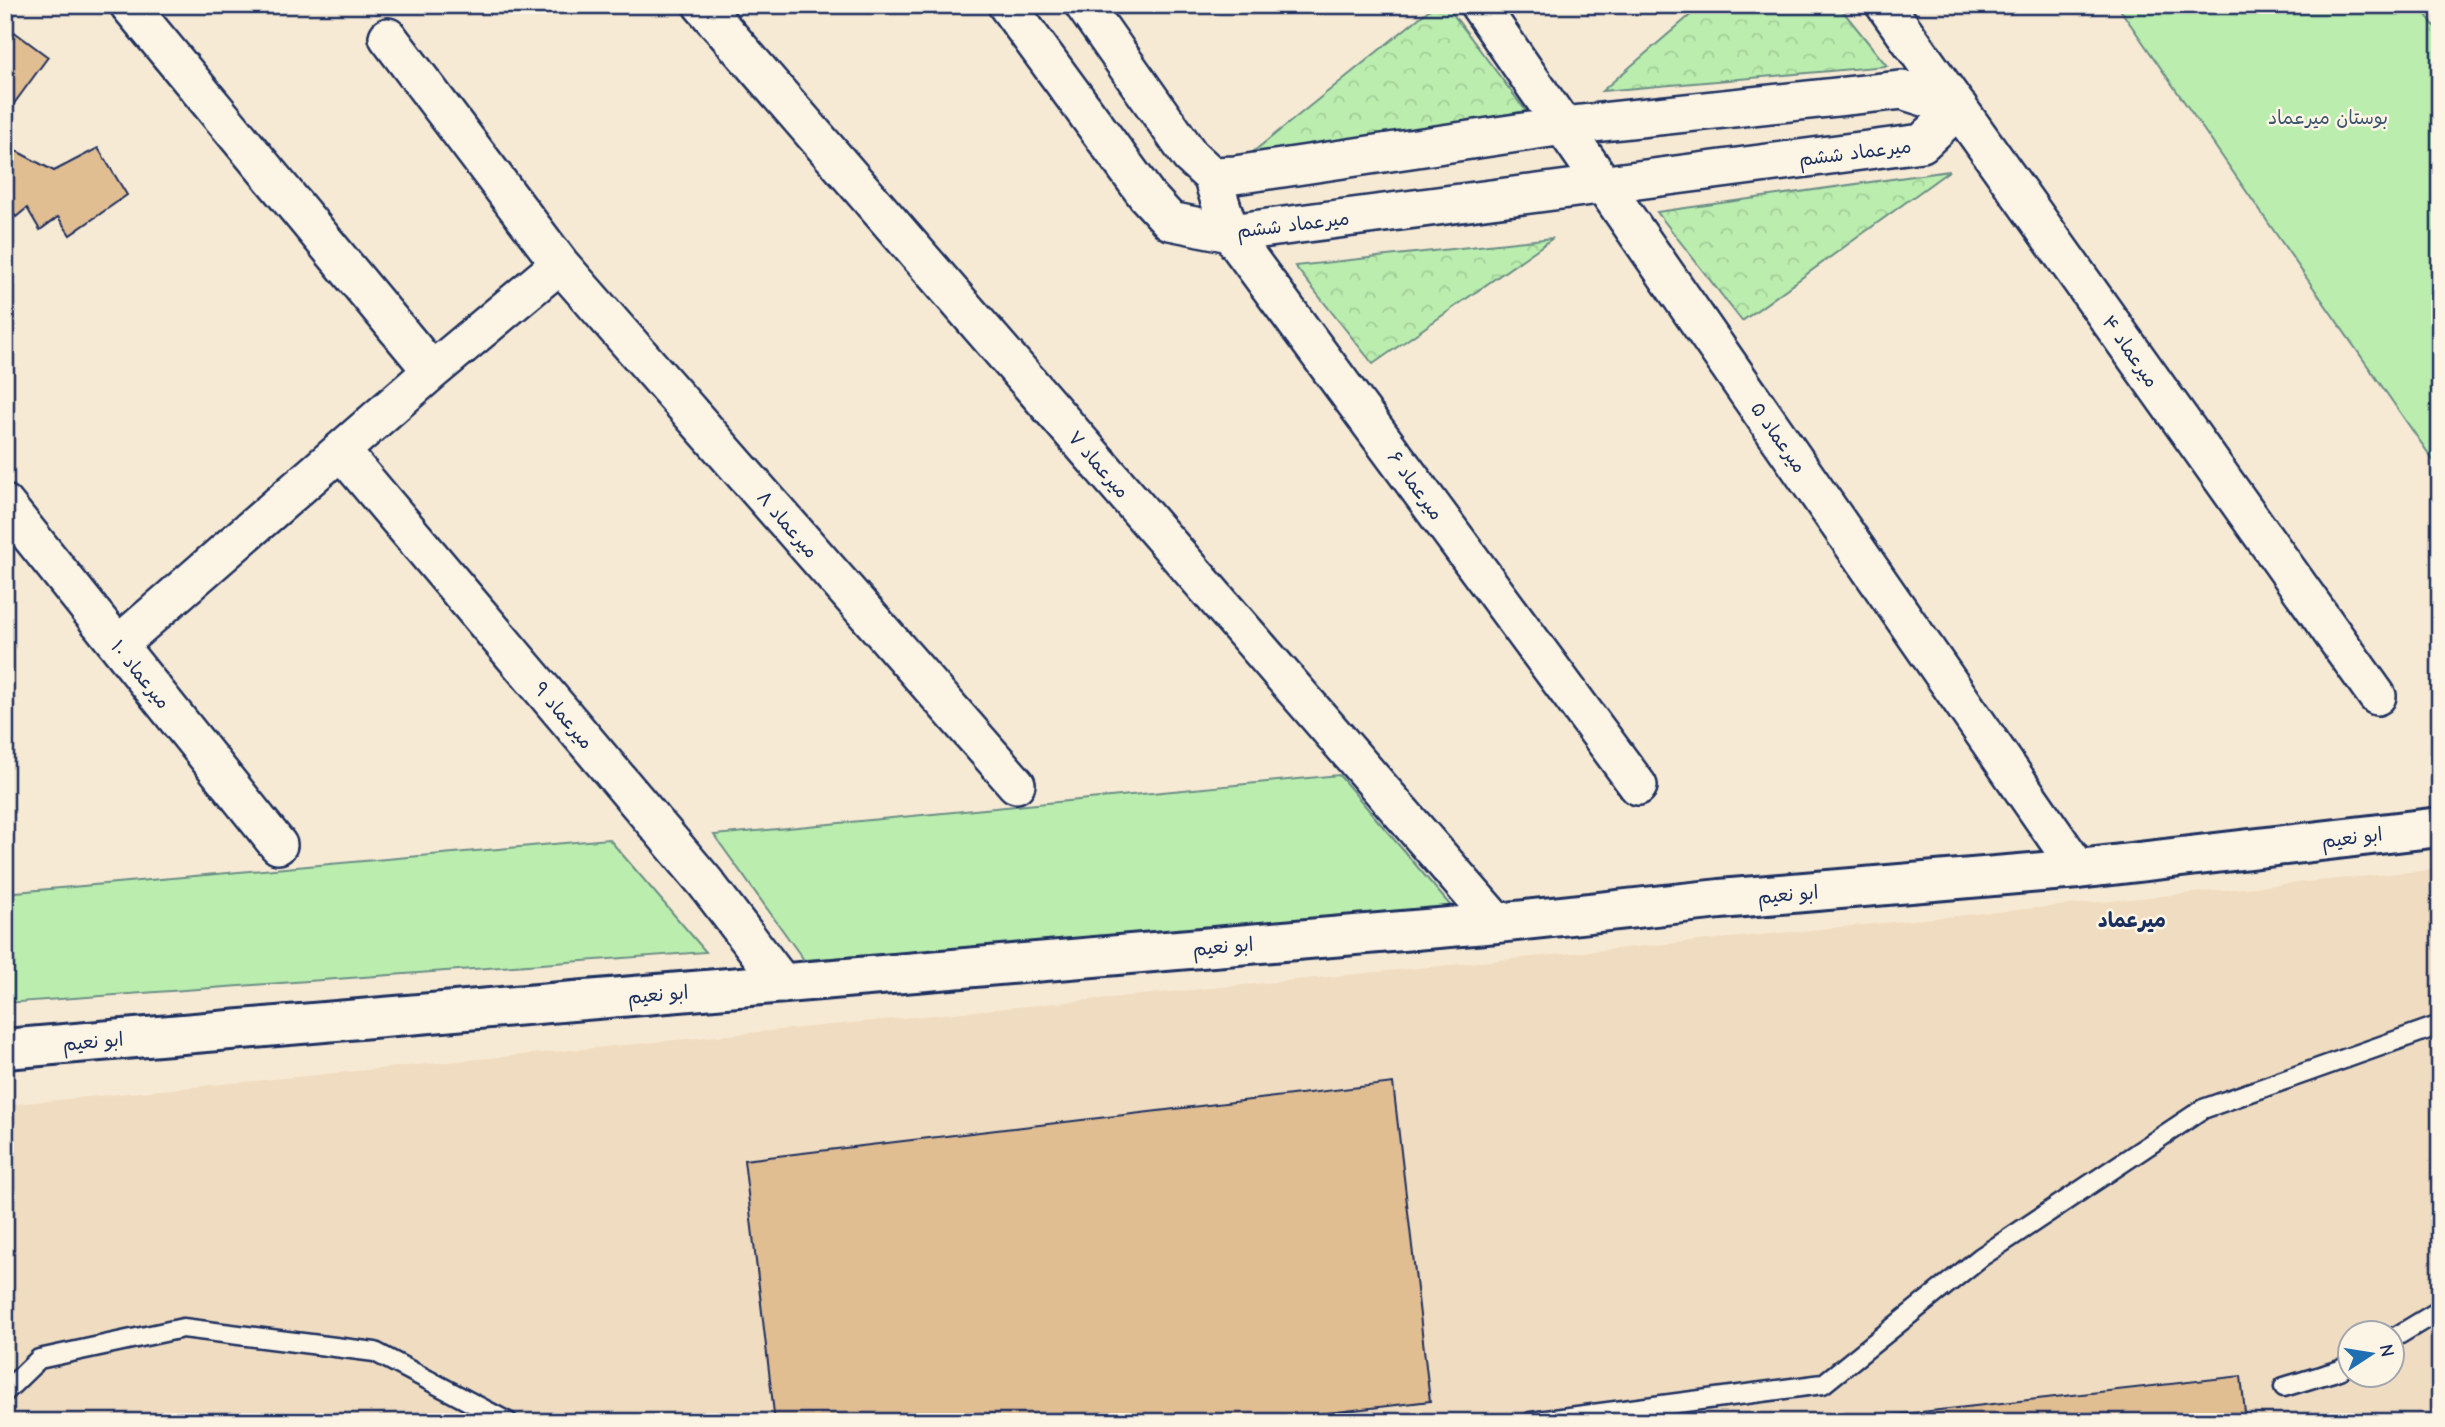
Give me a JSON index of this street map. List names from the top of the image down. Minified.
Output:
{"streets":{"main road":["ابو نعیم"],"street":["میرعماد ششم","میرعماد ۴","میرعماد ۵","میرعماد ۷","میرعماد ۶","میرعماد ۸","میرعماد ۱۰","میرعماد ۹"]},"crossings":[["میرعماد ششم","میرعماد ۴"],["میرعماد ششم","میرعماد ۵"],["میرعماد ششم","میرعماد ۶"],["میرعماد ۵","ابو نعیم"],["میرعماد ۷","ابو نعیم"],["میرعماد ۹","ابو نعیم"]],"districts":["میرعماد"],"parks":["بوستان میرعماد"],"north":"right"}
